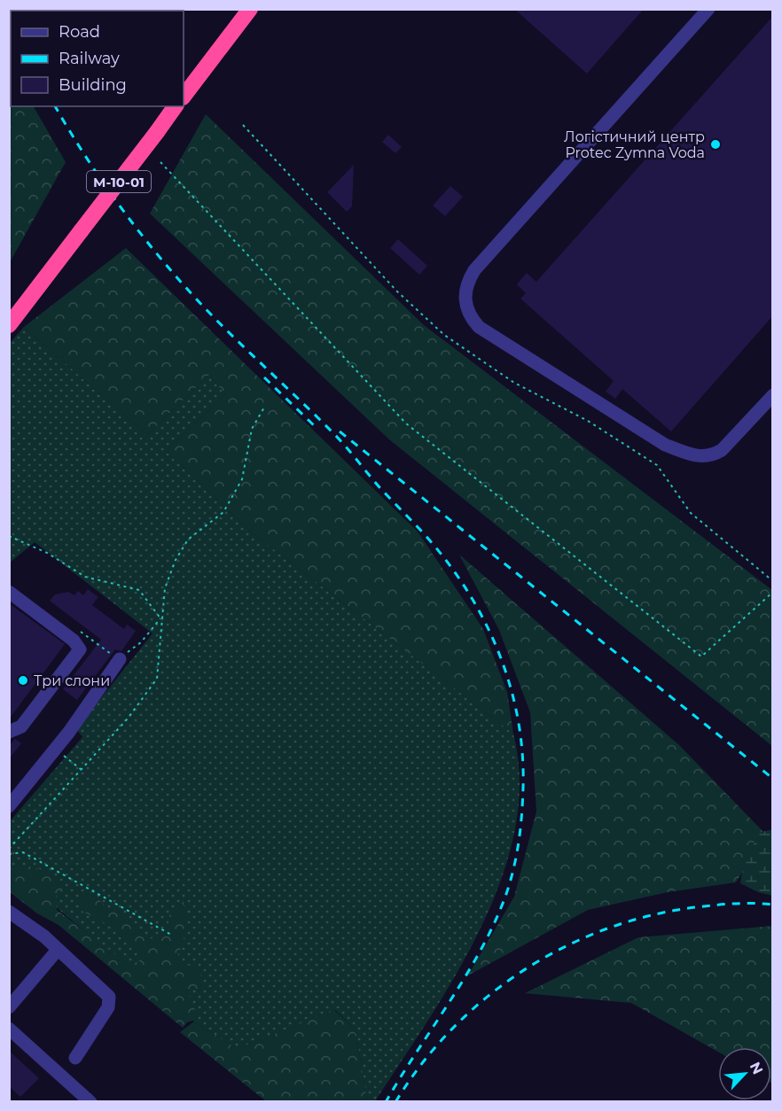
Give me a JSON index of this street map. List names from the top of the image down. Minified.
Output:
{"streets":{"highway":["М-10-01"]},"places":["Логістичний центр Protec Zymna Voda","Три слони"],"legend":["Road","Railway","Building"],"north":"top right"}
